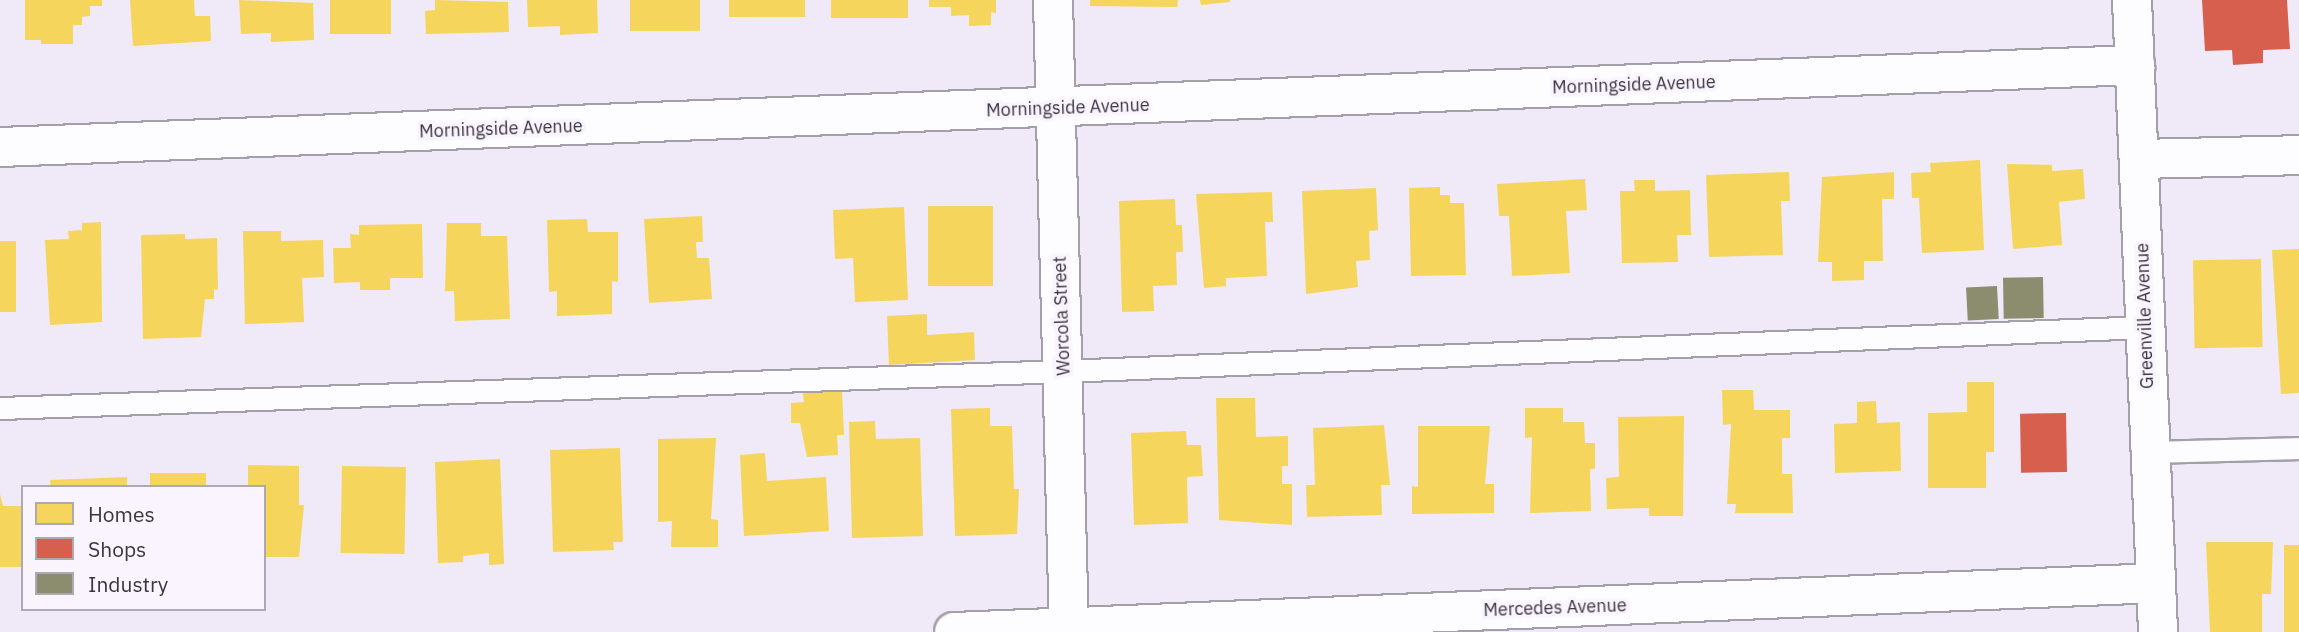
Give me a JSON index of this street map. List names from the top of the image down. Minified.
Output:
{"streets":{"street":["Morningside Avenue","Worcola Street","Greenville Avenue","Mercedes Avenue"]},"crossings":[["Morningside Avenue","Worcola Street"],["Morningside Avenue","Greenville Avenue"],["Worcola Street","Mercedes Avenue"],["Greenville Avenue","Mercedes Avenue"]],"legend":["Homes","Shops","Industry"]}
